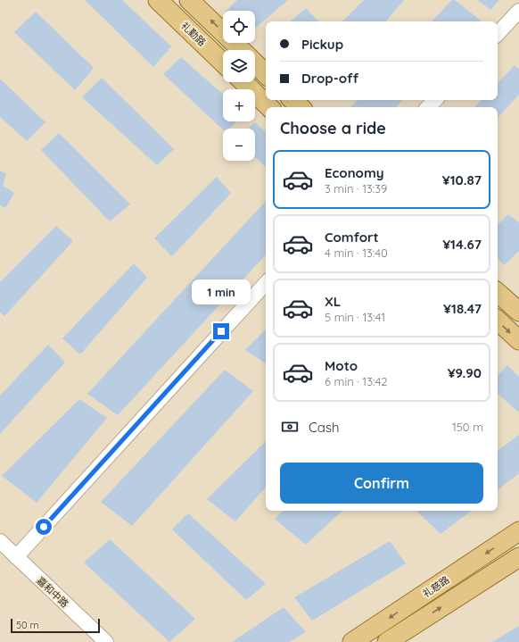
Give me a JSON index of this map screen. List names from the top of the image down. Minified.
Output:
{"streets":{"main road":["礼勤路","礼慈路"],"street":["嘉和中路"]},"scale_bar":"50 m","page":{"map_buttons":["+","−"],"banner":["Pickup","Drop-off"],"heading":"Choose a ride","list":[{"name":"Economy","note":"3 min · 13:39","value":"¥10.87"},{"name":"Comfort","note":"4 min · 13:40","value":"¥14.67"},{"name":"XL","note":"5 min · 13:41","value":"¥18.47"},{"name":"Moto","note":"6 min · 13:42","value":"¥9.90"}],"bubble":"1 min","pay":["Cash","150 m"],"buttons":"Confirm","scale":"50 m"}}
